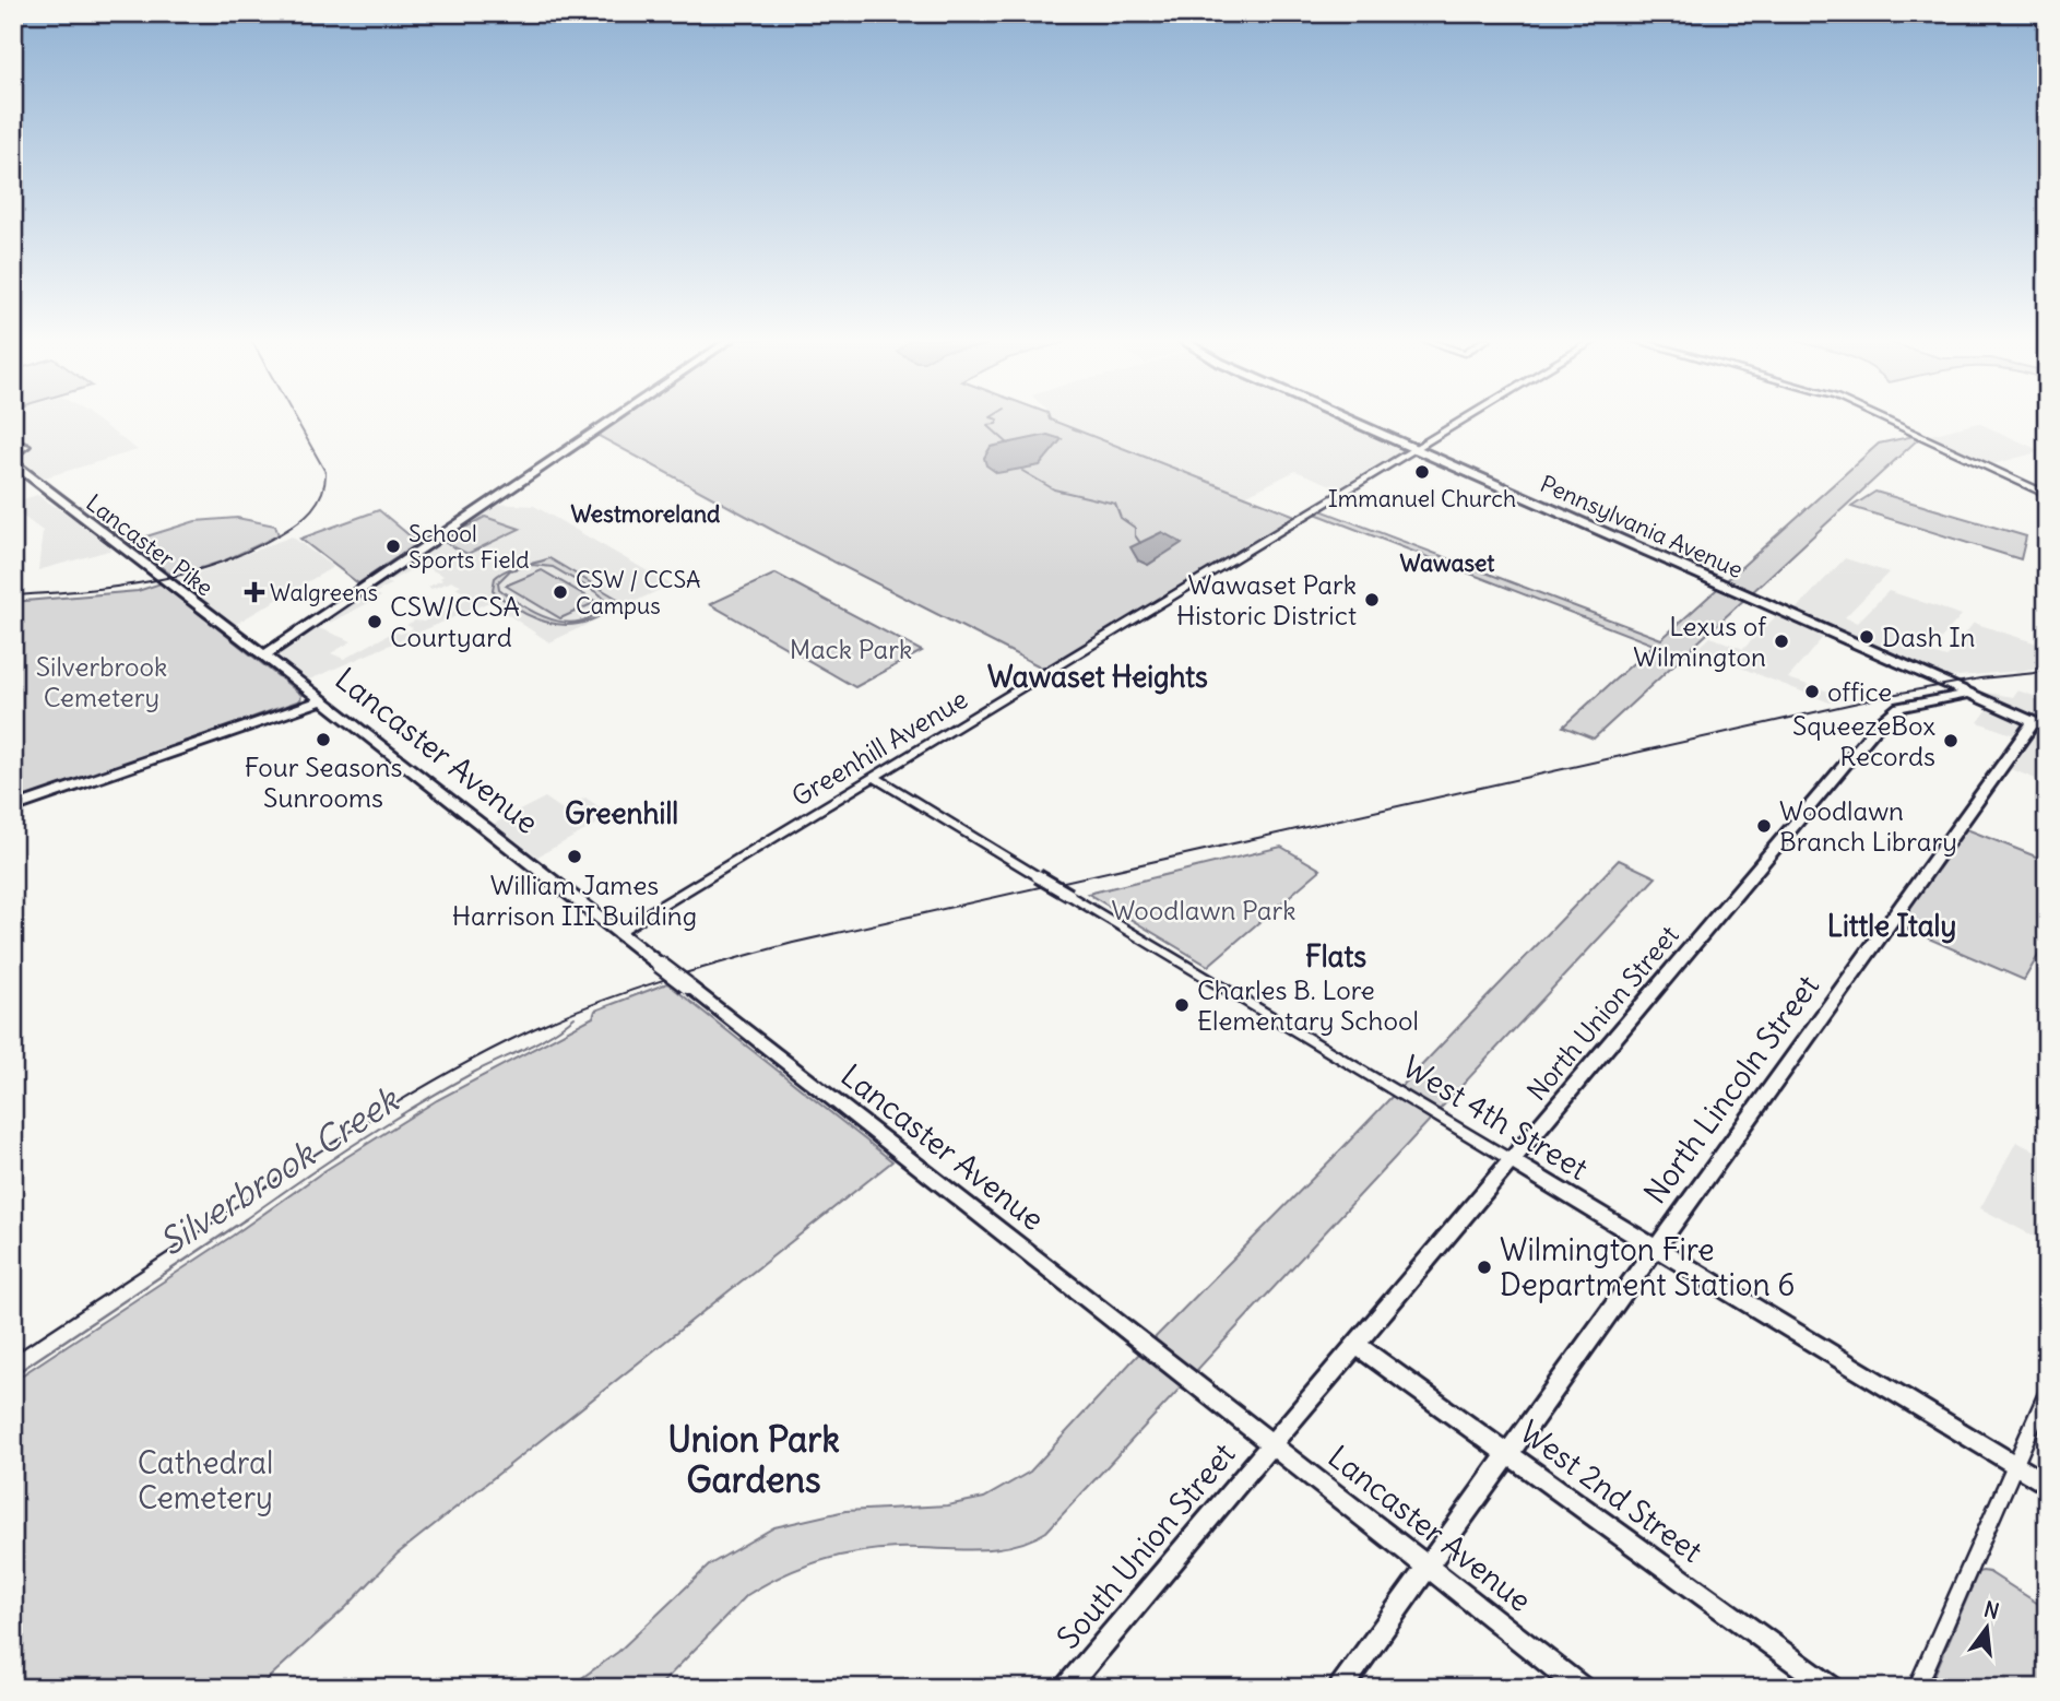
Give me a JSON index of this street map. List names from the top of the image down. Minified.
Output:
{"streets":{"main road":["Pennsylvania Avenue","Lancaster Pike","Lancaster Avenue","North Union Street","North Lincoln Street","West 4th Street","West 2nd Street","South Union Street"],"street":["Greenhill Avenue"]},"crossings":[["Pennsylvania Avenue","Greenhill Avenue"],["Pennsylvania Avenue","North Union Street"],["Pennsylvania Avenue","North Lincoln Street"],["Lancaster Pike","Lancaster Avenue"],["Greenhill Avenue","Lancaster Avenue"],["Greenhill Avenue","West 4th Street"],["Lancaster Avenue","North Union Street"],["Lancaster Avenue","North Lincoln Street"],["Lancaster Avenue","South Union Street"],["North Union Street","West 4th Street"],["North Union Street","West 2nd Street"],["North Union Street","South Union Street"],["North Lincoln Street","West 4th Street"],["North Lincoln Street","West 2nd Street"]],"districts":["Westmoreland","Wawaset","Wawaset Heights","Greenhill","Little Italy","Flats","Union Park Gardens"],"water":["Silverbrook Creek"],"parks":["Mack Park","Silverbrook Cemetery","Woodlawn Park","Cathedral Cemetery"],"places":{"other":["Immanuel Church","School Sports Field","CSW / CCSA Campus","Wawaset Park Historic District","CSW/CCSA Courtyard","Dash In","Lexus of Wilmington","office","Four Seasons Sunrooms","SqueezeBox Records","Woodlawn Branch Library","William James Harrison III Building","Charles B. Lore Elementary School","Wilmington Fire Department Station 6"],"health":["Walgreens"]},"north":"top"}
